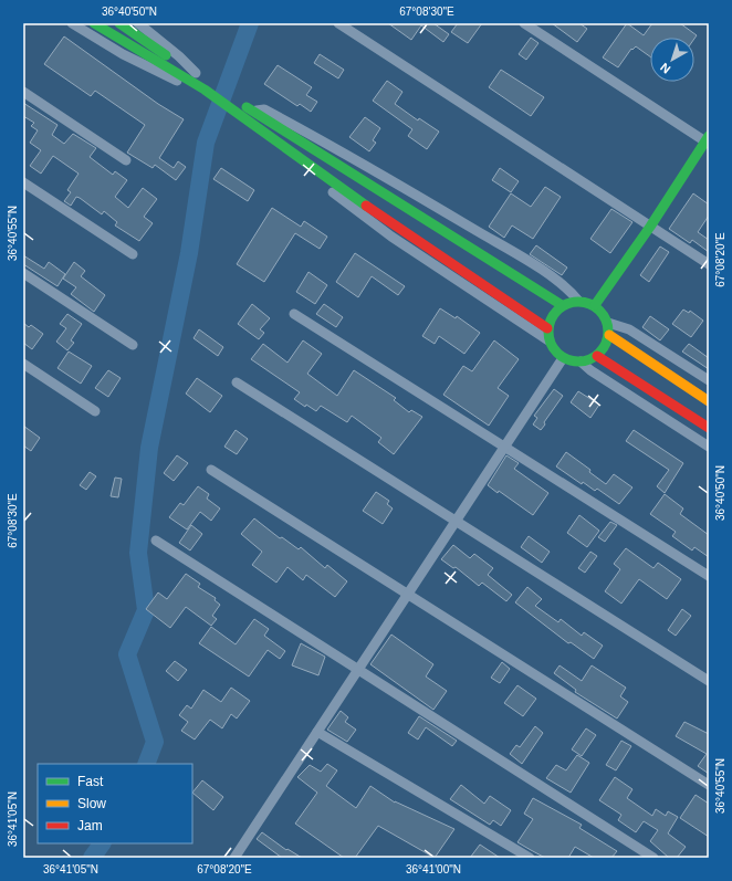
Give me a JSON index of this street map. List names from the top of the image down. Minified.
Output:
{"legend":["Fast","Slow","Jam"],"north":"bottom left","coordinates":["36°40'50\"N","67°08'30\"E","36°40'55\"N","67°08'20\"E","36°41'05\"N","36°41'00\"N"]}
